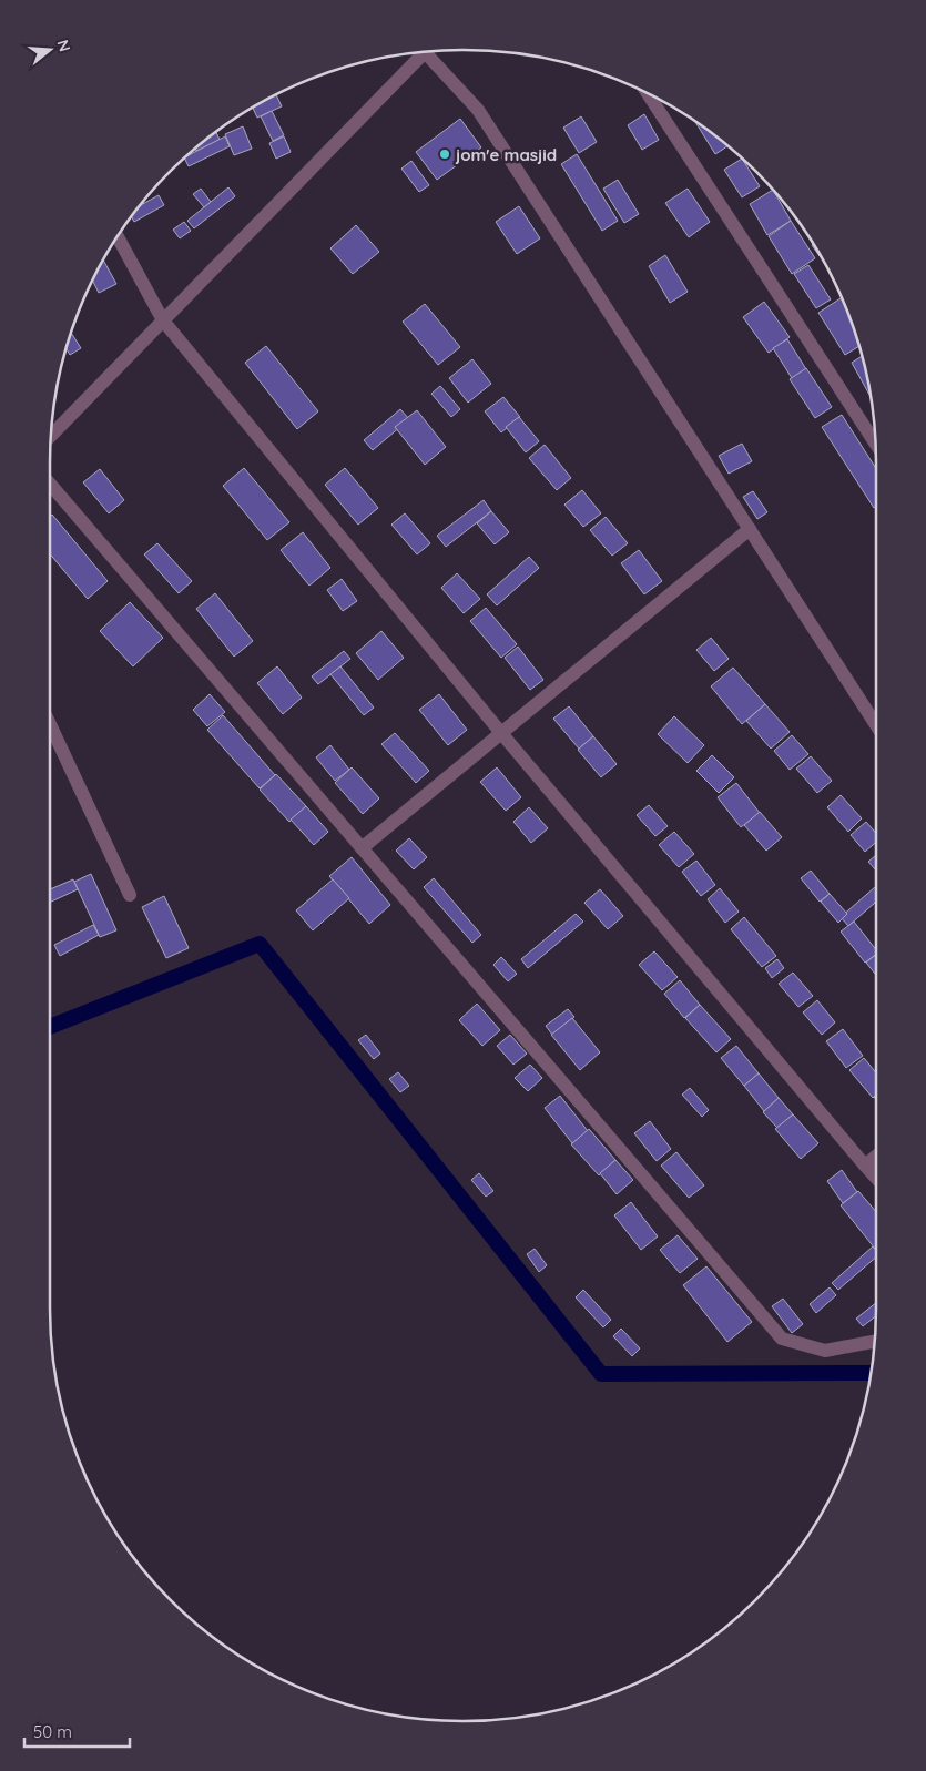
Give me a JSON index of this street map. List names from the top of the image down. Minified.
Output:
{"places":["jom'e masjid"],"scale_bar":"50 m","north":"right"}
